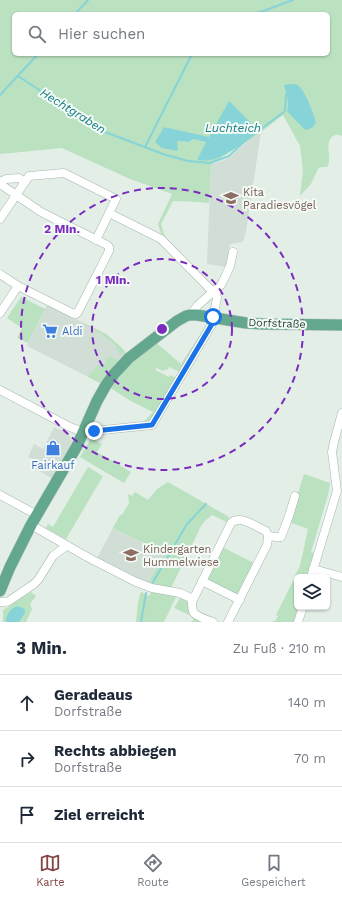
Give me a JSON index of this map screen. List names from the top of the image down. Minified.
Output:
{"streets":{"main road":["Dorfstraße"]},"water":["Hechtgraben","Luchteich"],"places":{"school or university":["Kita Paradiesvögel","Kindergarten Hummelwiese"],"supermarket":["Aldi"],"shop":["Fairkauf"]},"page":{"search":"Hier suchen","heading":["3 Min.","Zu Fuß · 210 m"],"list":[["Geradeaus","Dorfstraße","140 m"],["Rechts abbiegen","Dorfstraße","70 m"],"Ziel erreicht"],"nav":["Karte","Route","Gespeichert"]},"rings":["2 Min.","1 Min."]}
